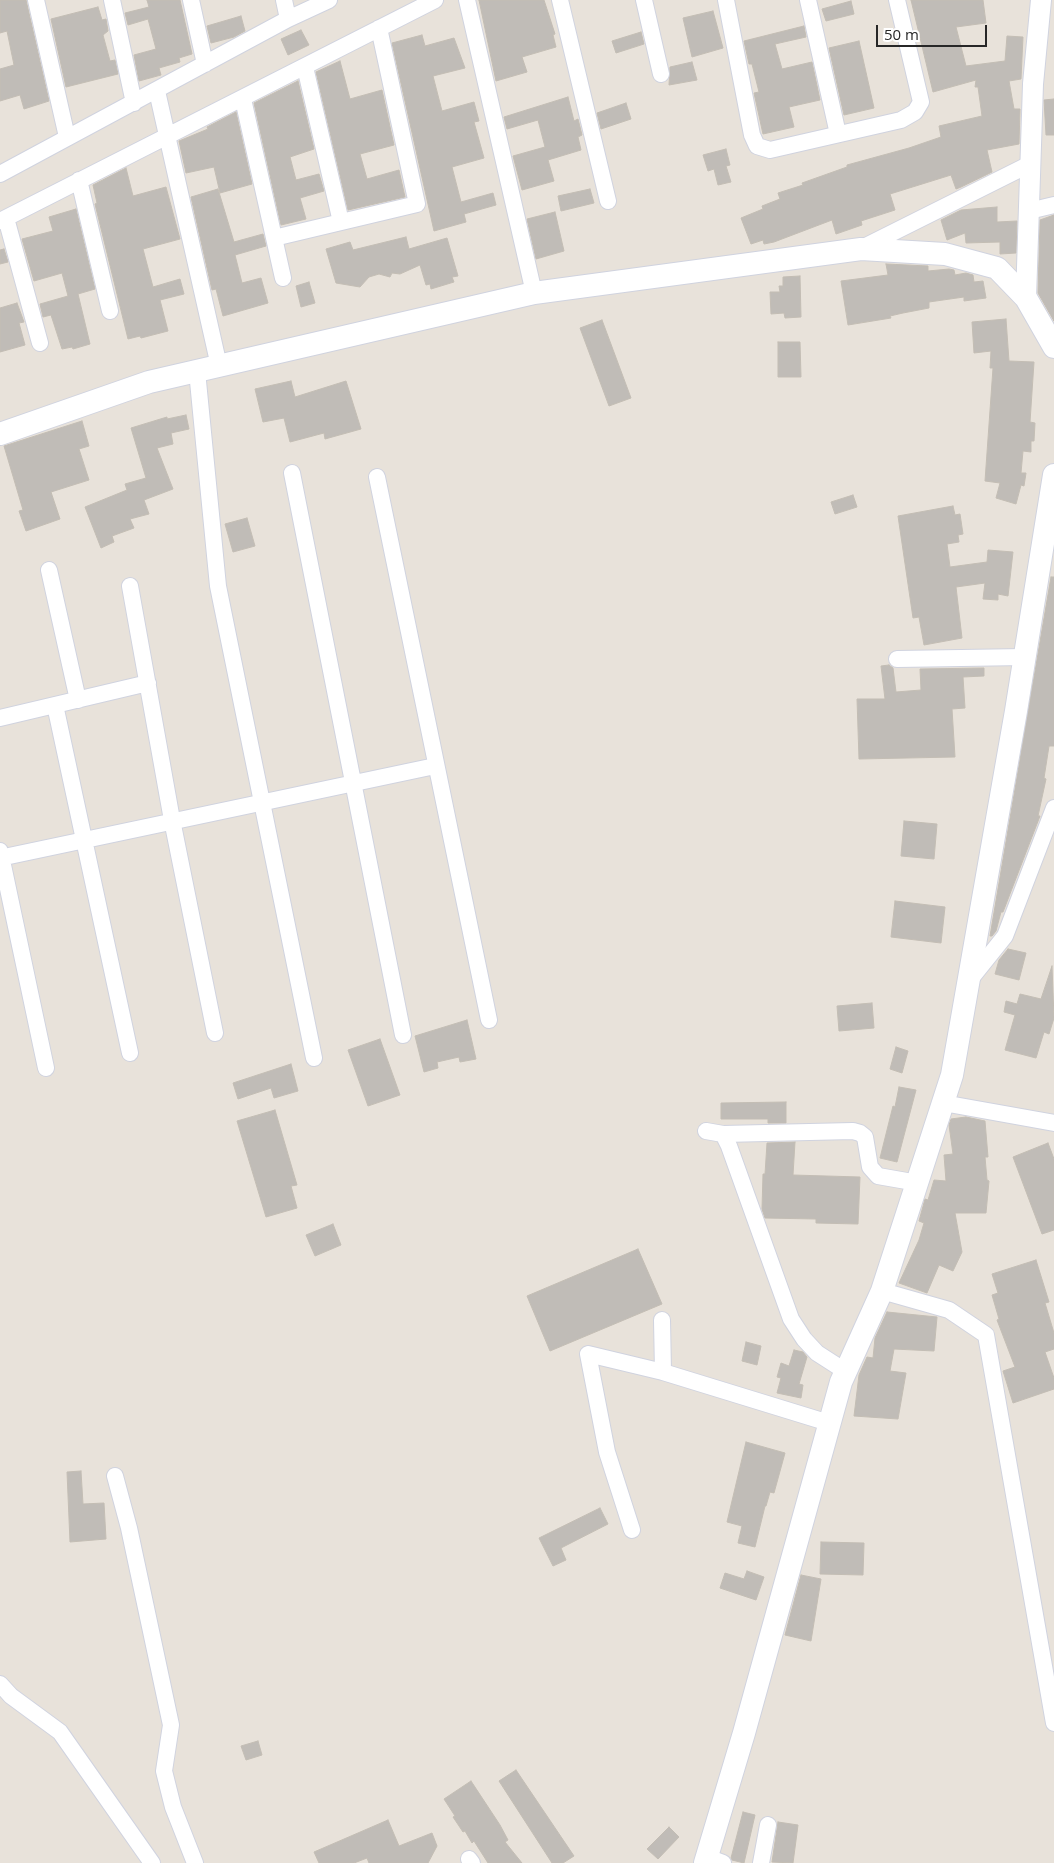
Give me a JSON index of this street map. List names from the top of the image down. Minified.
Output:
{"scale_bar":"50 m"}
